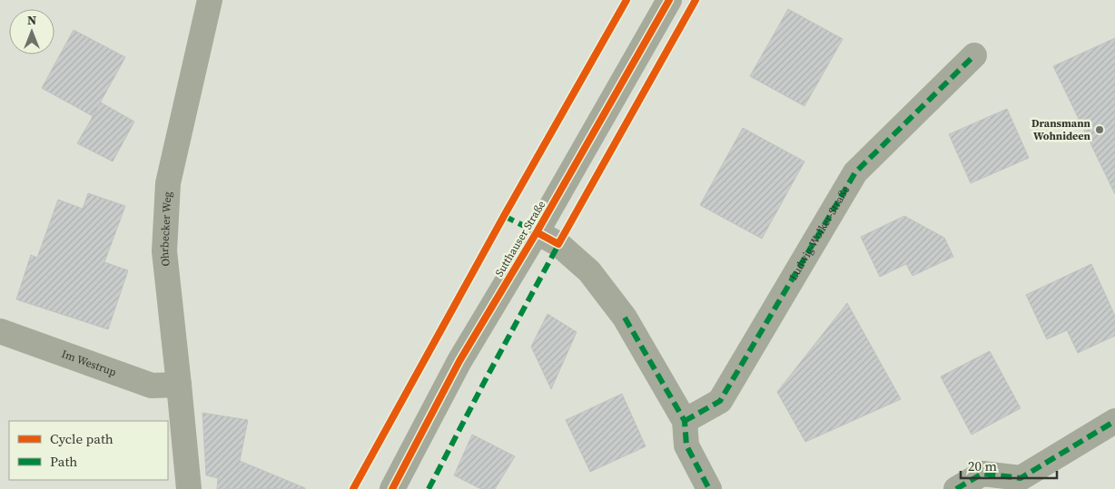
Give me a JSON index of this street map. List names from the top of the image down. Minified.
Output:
{"streets":{"street":["Ohrbecker Weg","Ludwig-Wolker-Straße","Sutthauser Straße","Im Westrup"]},"crossings":[["Ohrbecker Weg","Im Westrup"]],"places":["Dransmann Wohnideen"],"legend":["Cycle path","Path"],"scale_bar":"20 m","north":"top"}
